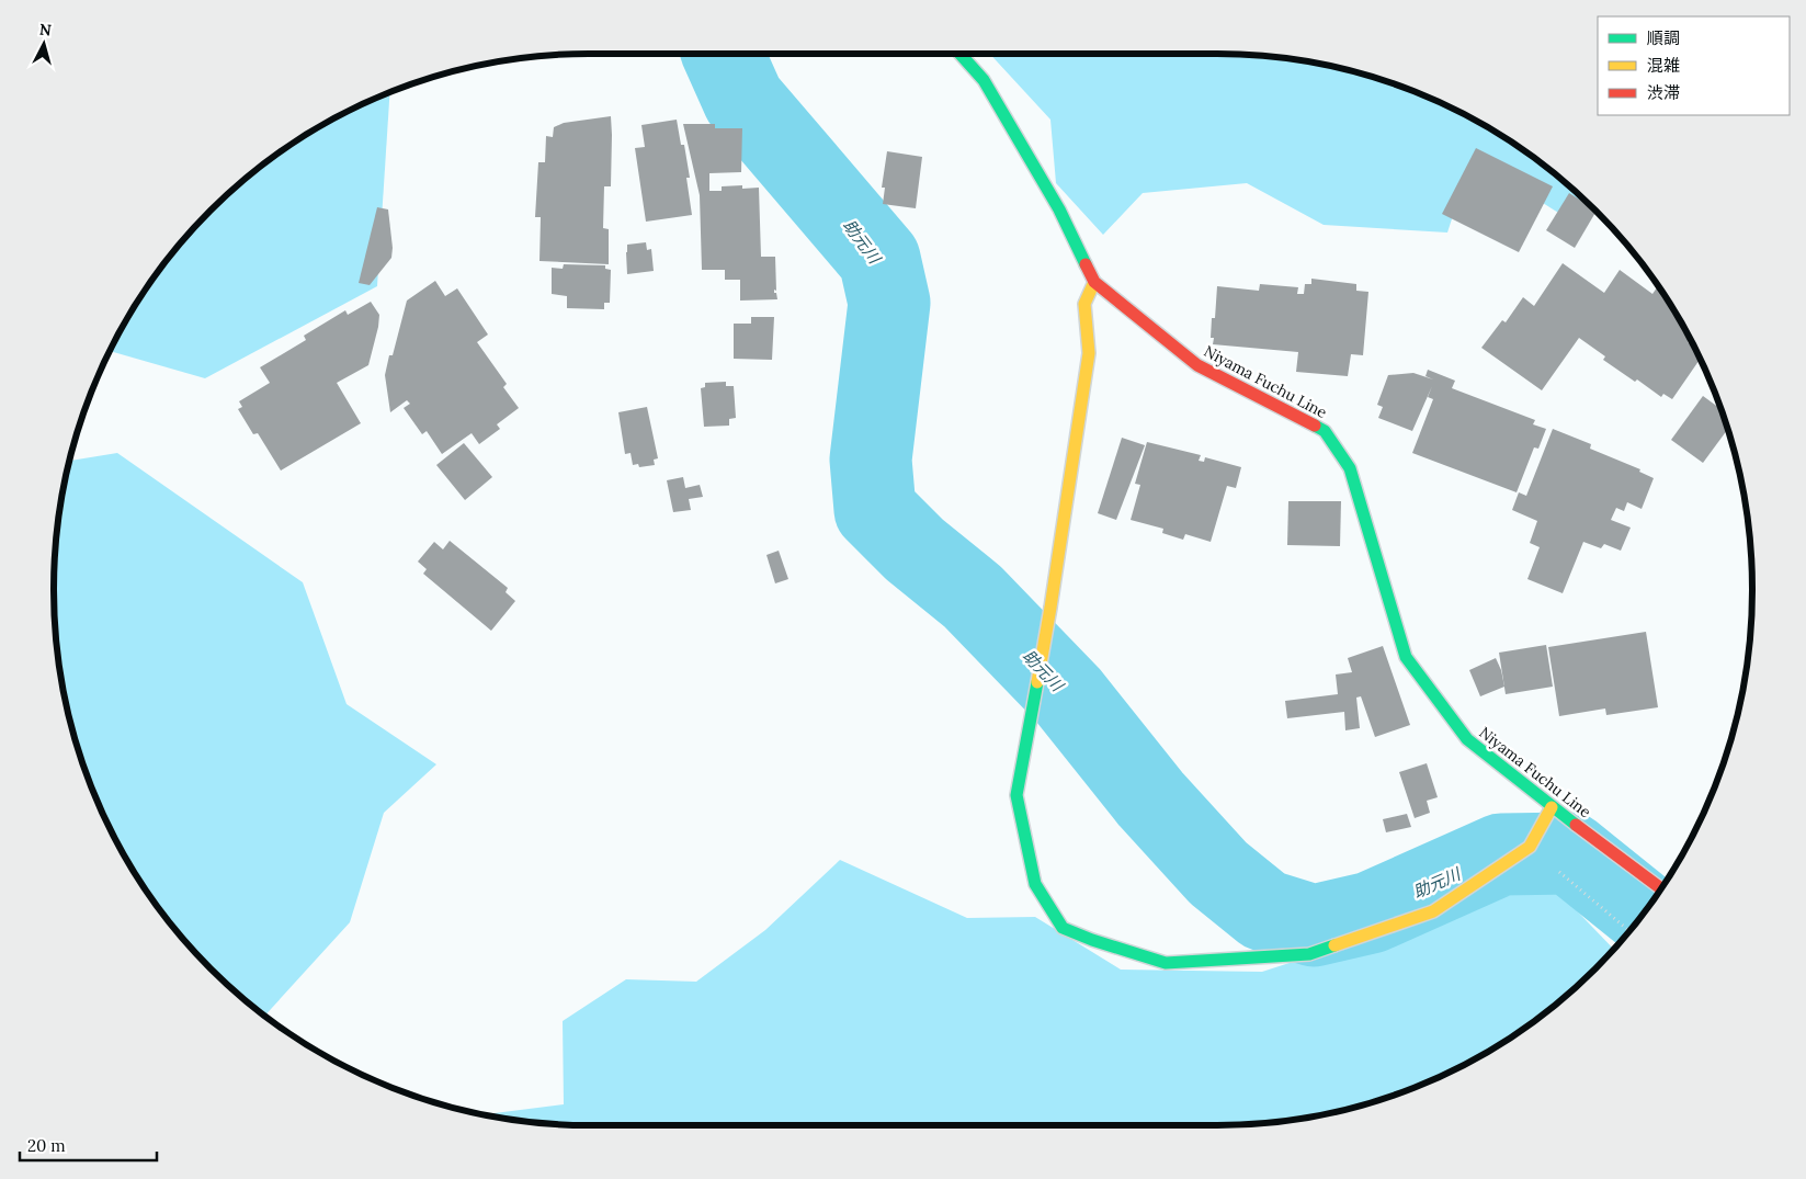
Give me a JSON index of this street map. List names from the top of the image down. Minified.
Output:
{"streets":{"street":["Niyama Fuchu Line"]},"water":["助元川"],"legend":["順調","混雑","渋滞"],"scale_bar":"20 m","north":"top"}
